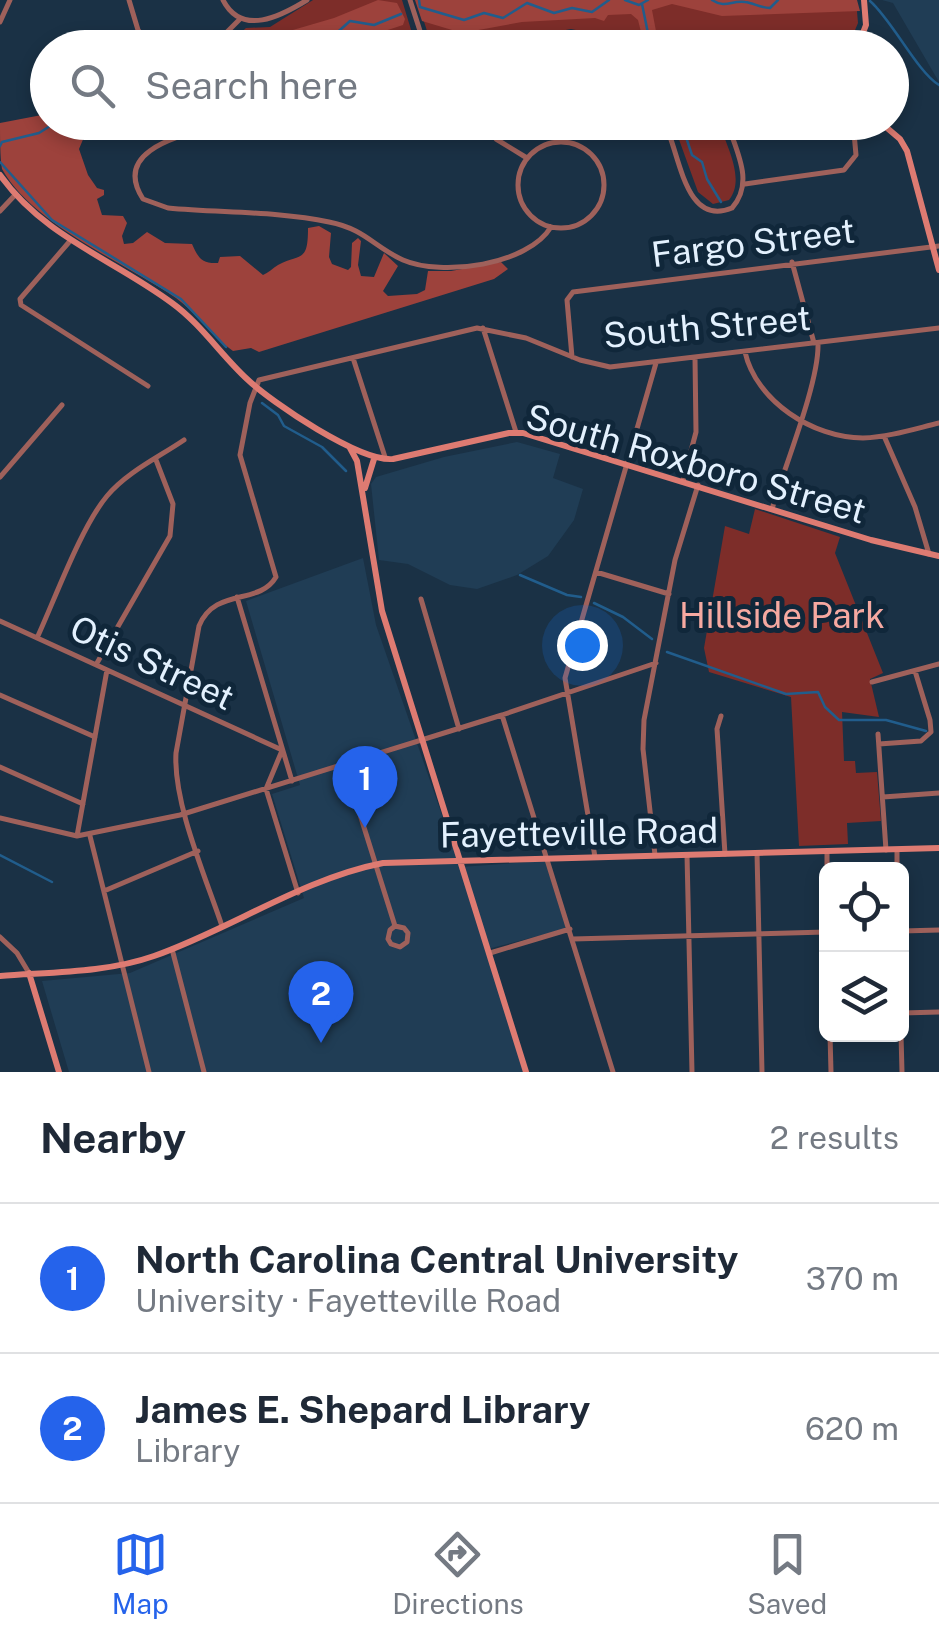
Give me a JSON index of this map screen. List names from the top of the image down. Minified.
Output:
{"streets":{"street":["Fargo Street","South Street","South Roxboro Street","Otis Street","Fayetteville Road"]},"crossings":[["Fargo Street","South Street"],["South Street","South Roxboro Street"]],"parks":["Hillside Park"],"page":{"search":"Search here","pins":["1","2"],"heading":["Nearby","2 results"],"list":[{"mark":"1","name":"North Carolina Central University","note":"University · Fayetteville Road","value":"370 m"},{"mark":"2","name":"James E. Shepard Library","note":"Library","value":"620 m"}],"nav":["Map","Directions","Saved"]}}
